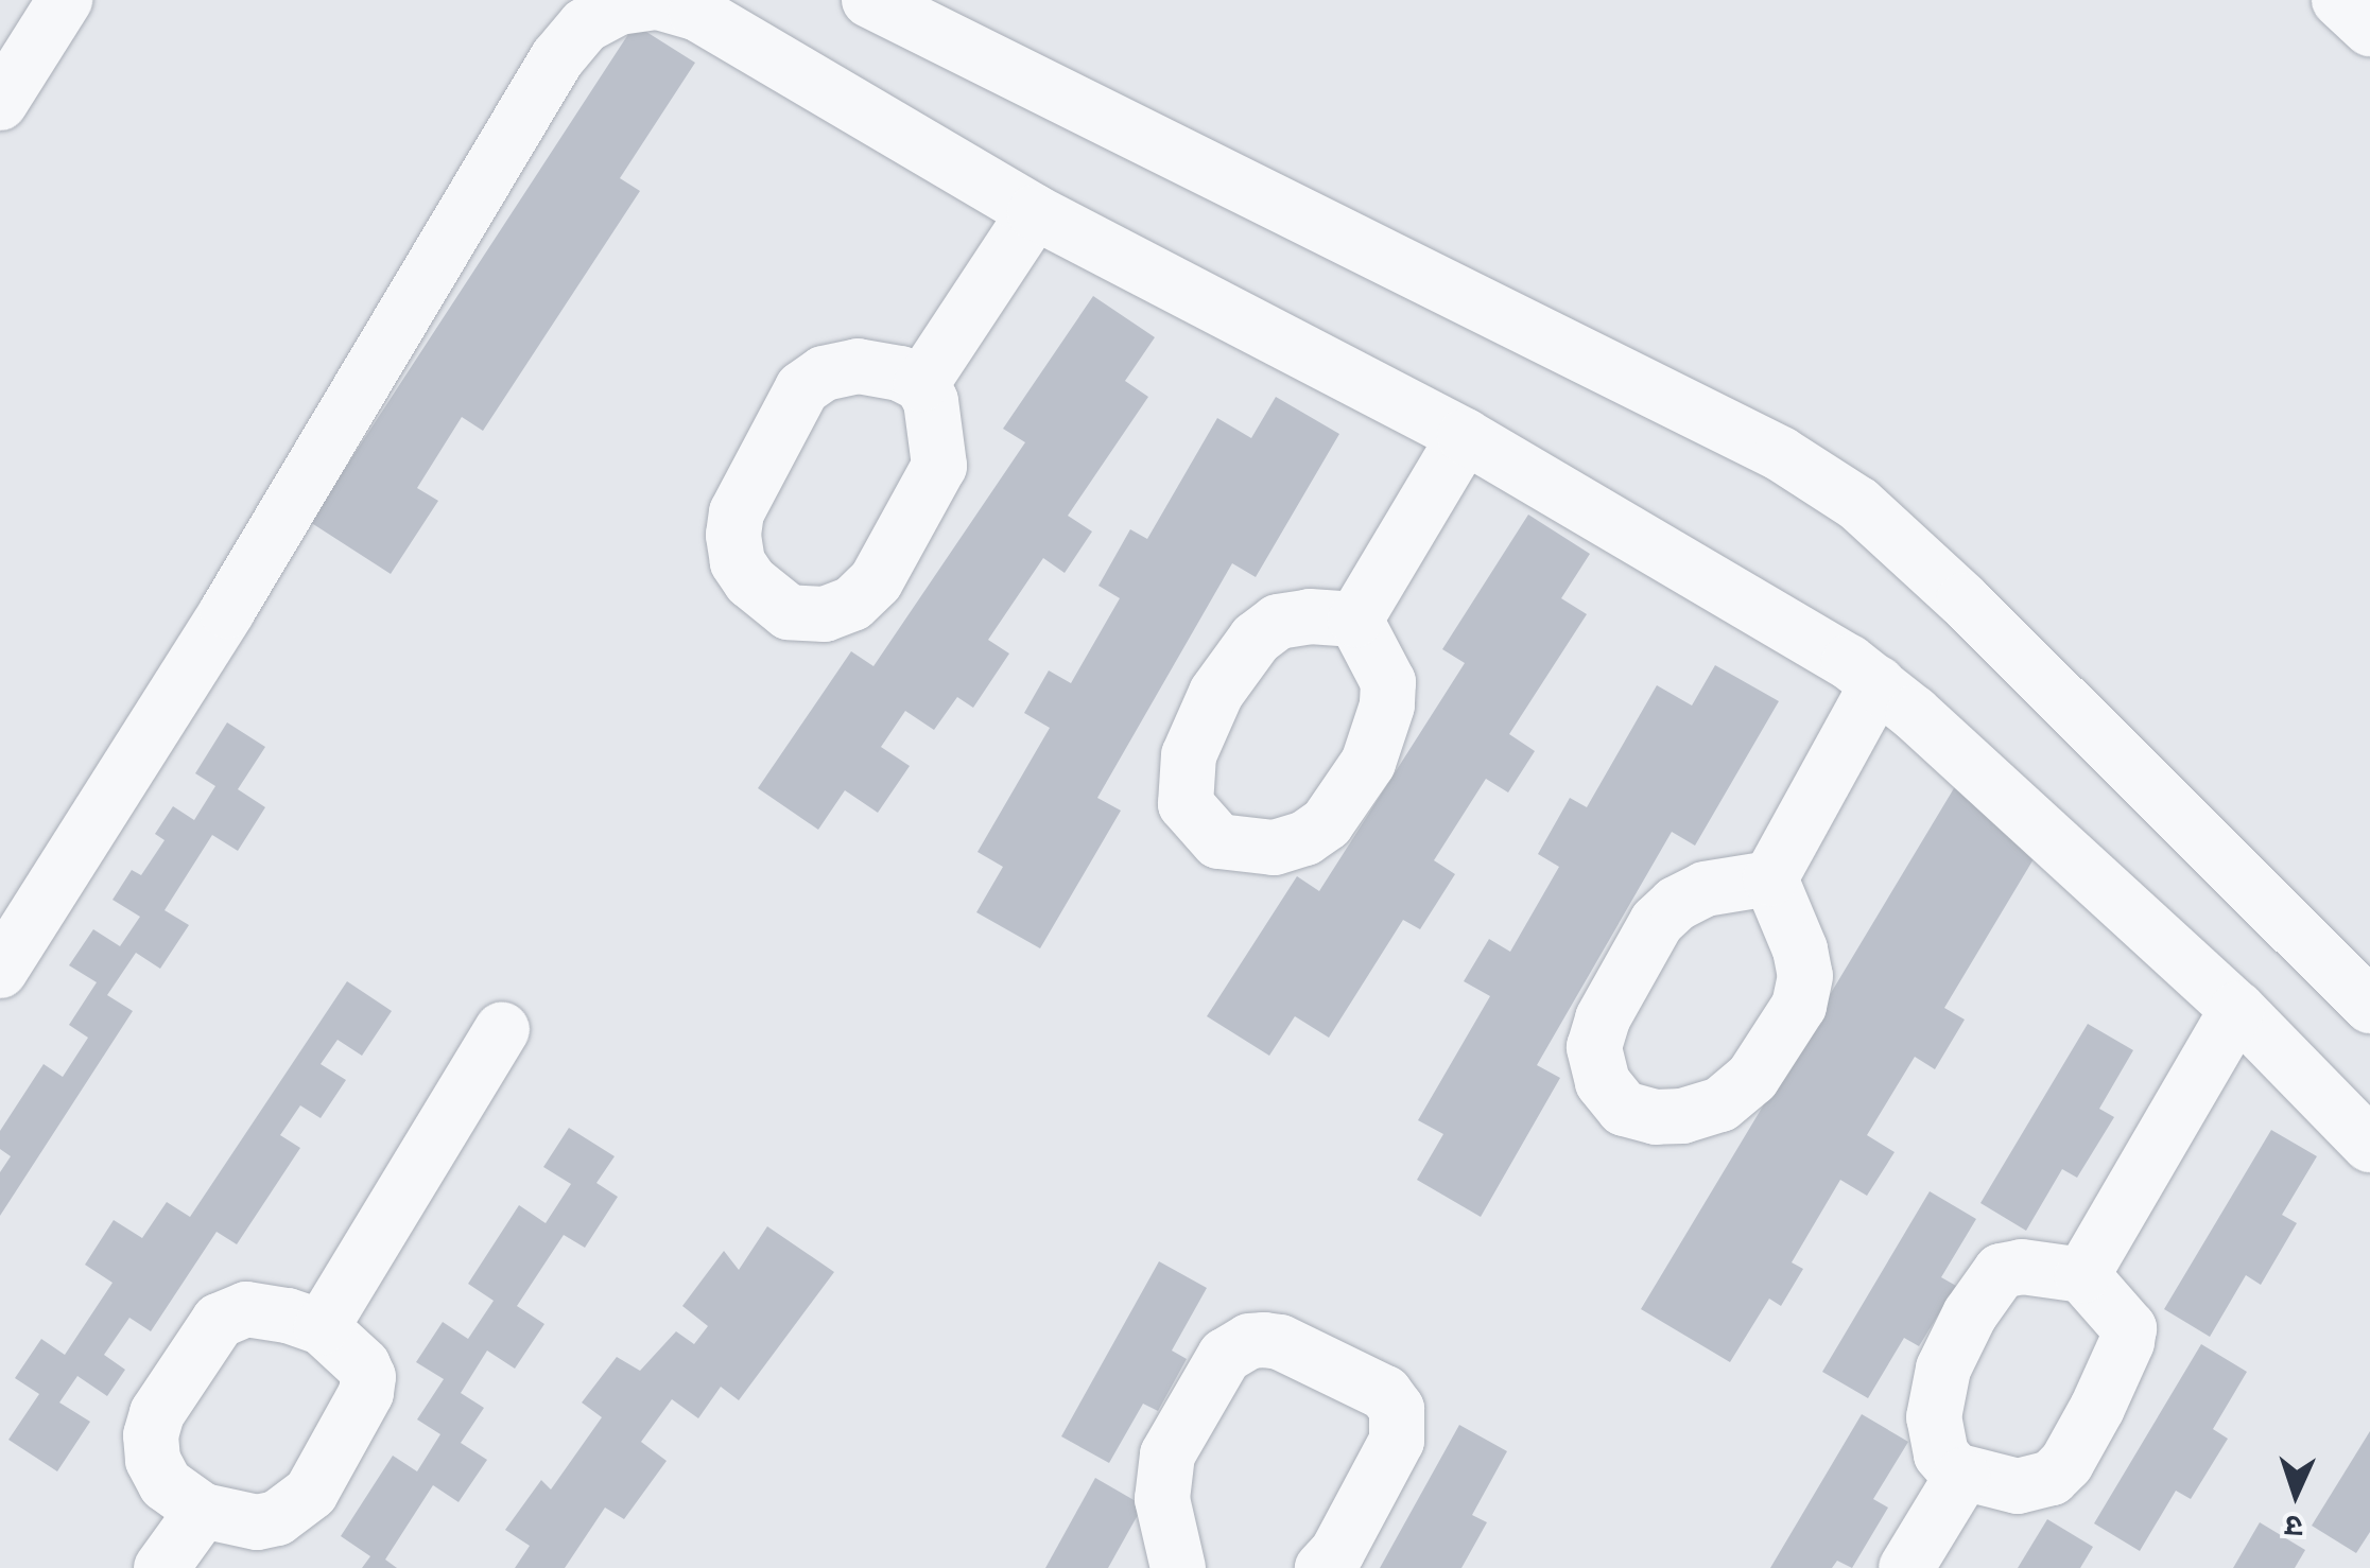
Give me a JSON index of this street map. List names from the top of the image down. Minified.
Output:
{"north":"bottom"}
